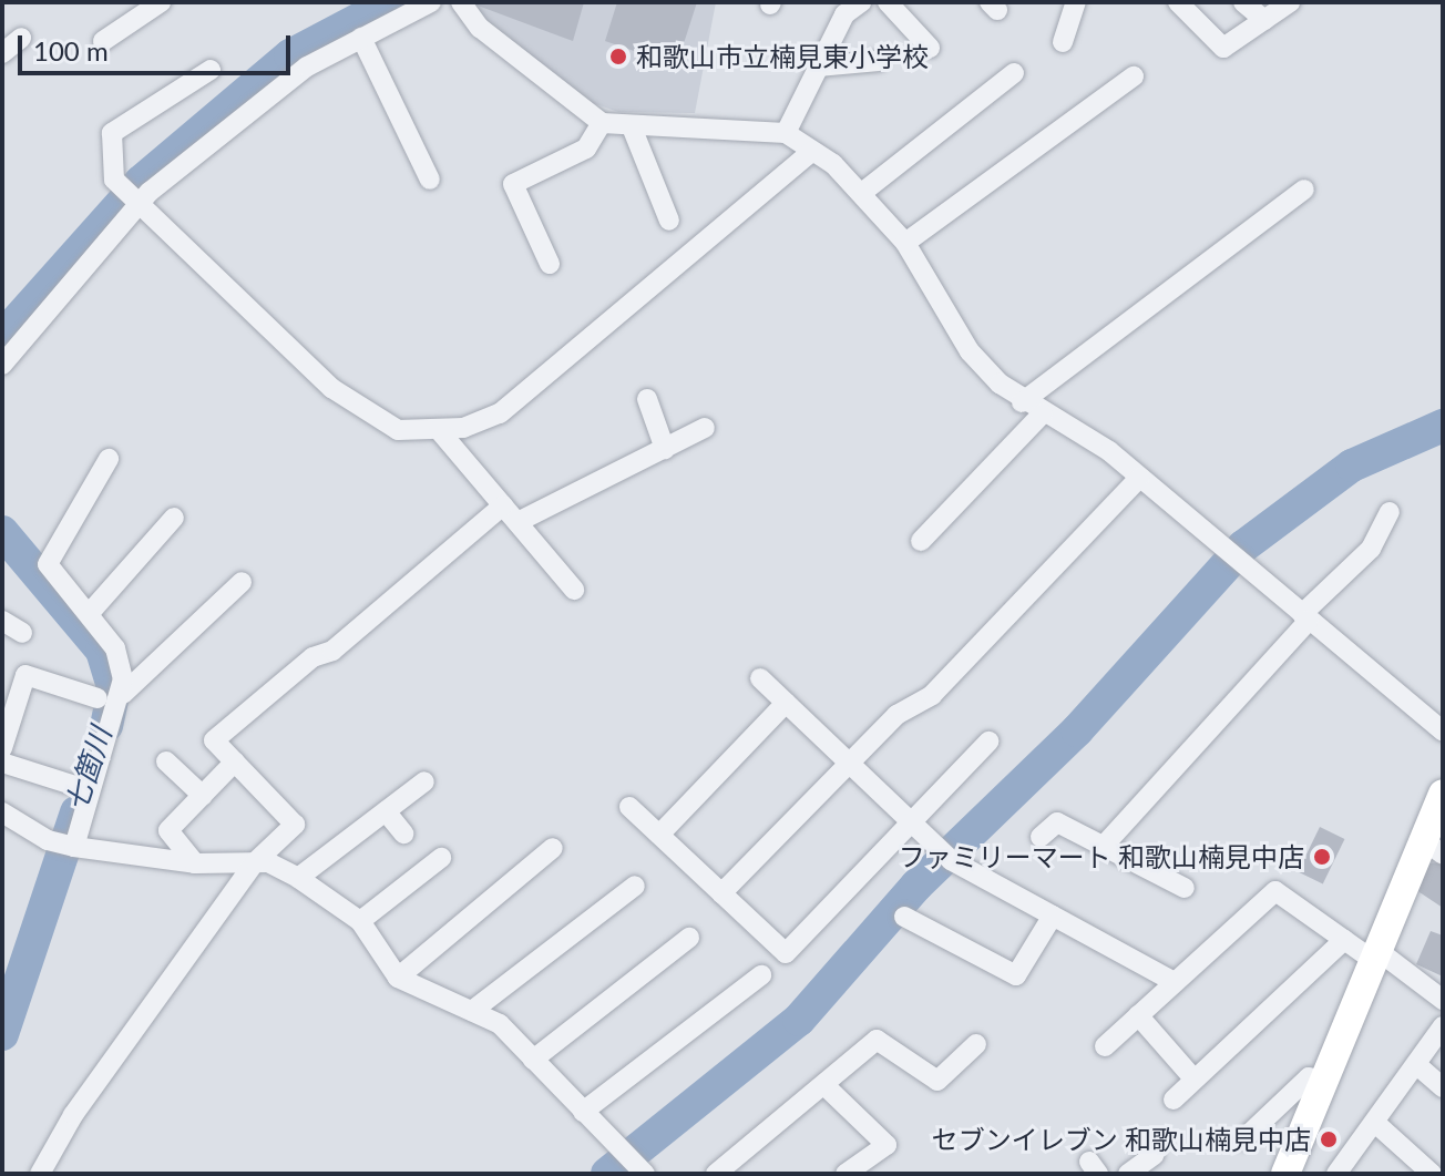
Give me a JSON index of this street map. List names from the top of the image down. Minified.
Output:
{"water":["七箇川"],"places":["和歌山市立楠見東小学校","ファミリーマート 和歌山楠見中店","セブンイレブン 和歌山楠見中店"],"scale_bar":"100 m"}
